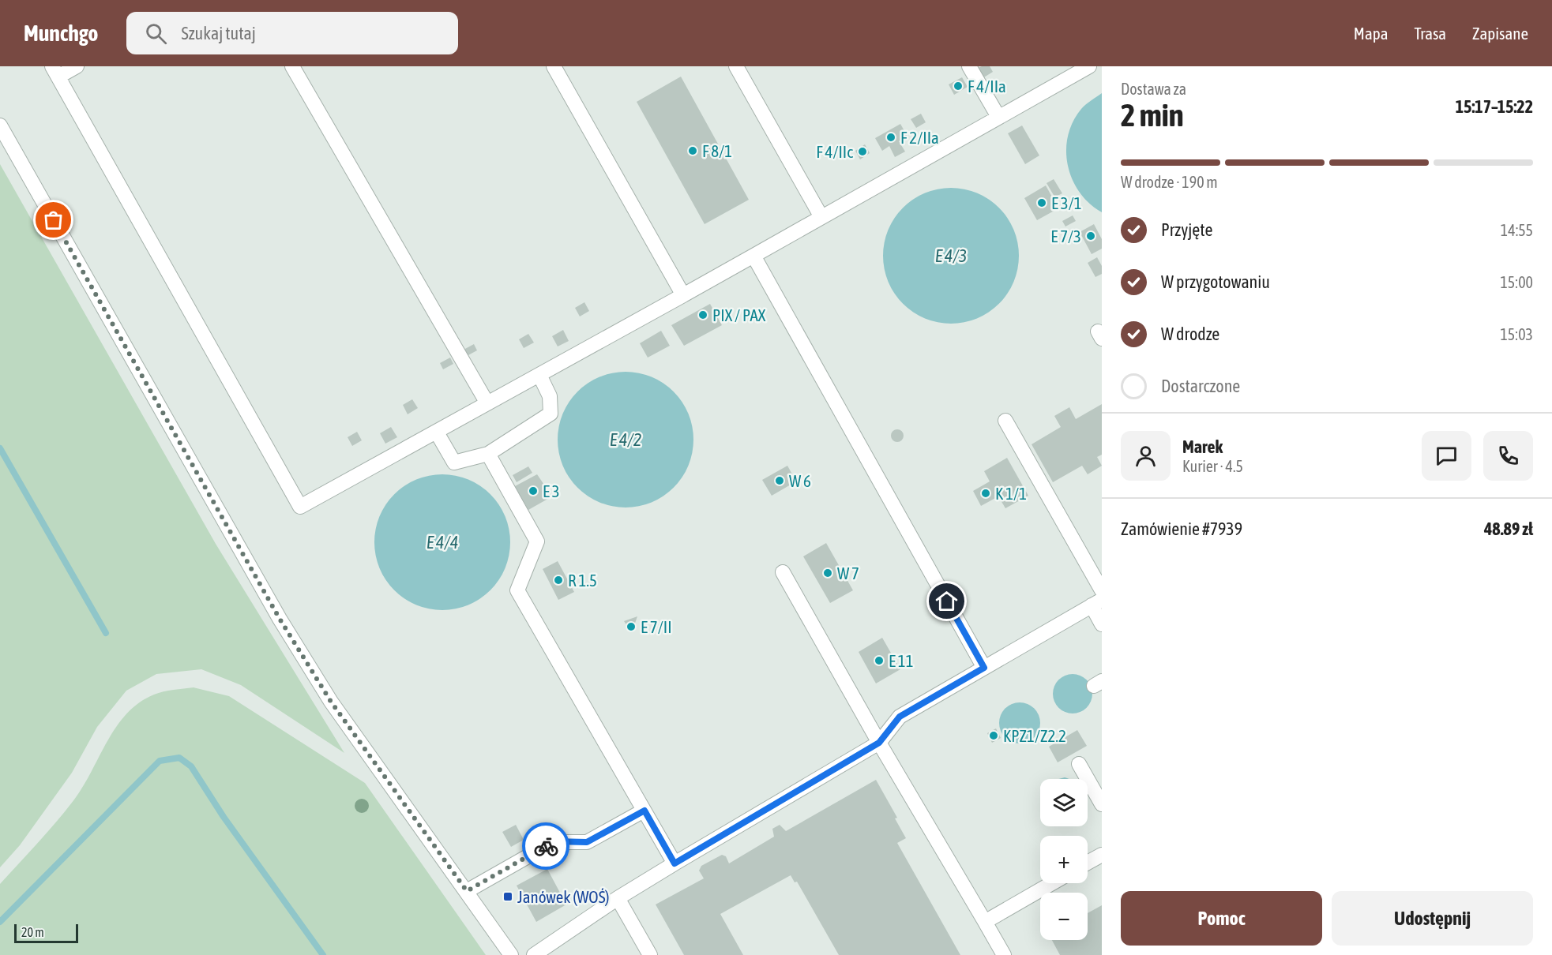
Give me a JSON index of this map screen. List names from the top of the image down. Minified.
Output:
{"water":["E 4/3","E 4/2","E 4/4"],"places":{"other":["F 4/IIa","F 2/IIa","F 8/1","F 4/IIc","E 3/1","E 7/3","PIX / PAX","W 6","E 3","K 1/1","W 7","R 1.5","E 7/II","E 11","KPZ1/Z2.2"],"transit":["Janówek (WOŚ)"]},"scale_bar":"20 m","page":{"header":"Munchgo","search":"Szukaj tutaj","nav":["Mapa","Trasa","Zapisane"],"heading":["2 min","Dostawa za","15:17–15:22"],"panel":["Marek","Kurier · 4.5","Zamówienie #7939","48.89 zł"],"bar":"W drodze · 190 m","list":[["Przyjęte","14:55"],["W przygotowaniu","15:00"],["W drodze","15:03"],"Dostarczone"],"map_buttons":["+","−"],"buttons":["Pomoc","Udostępnij"],"scale":"20 m"}}
